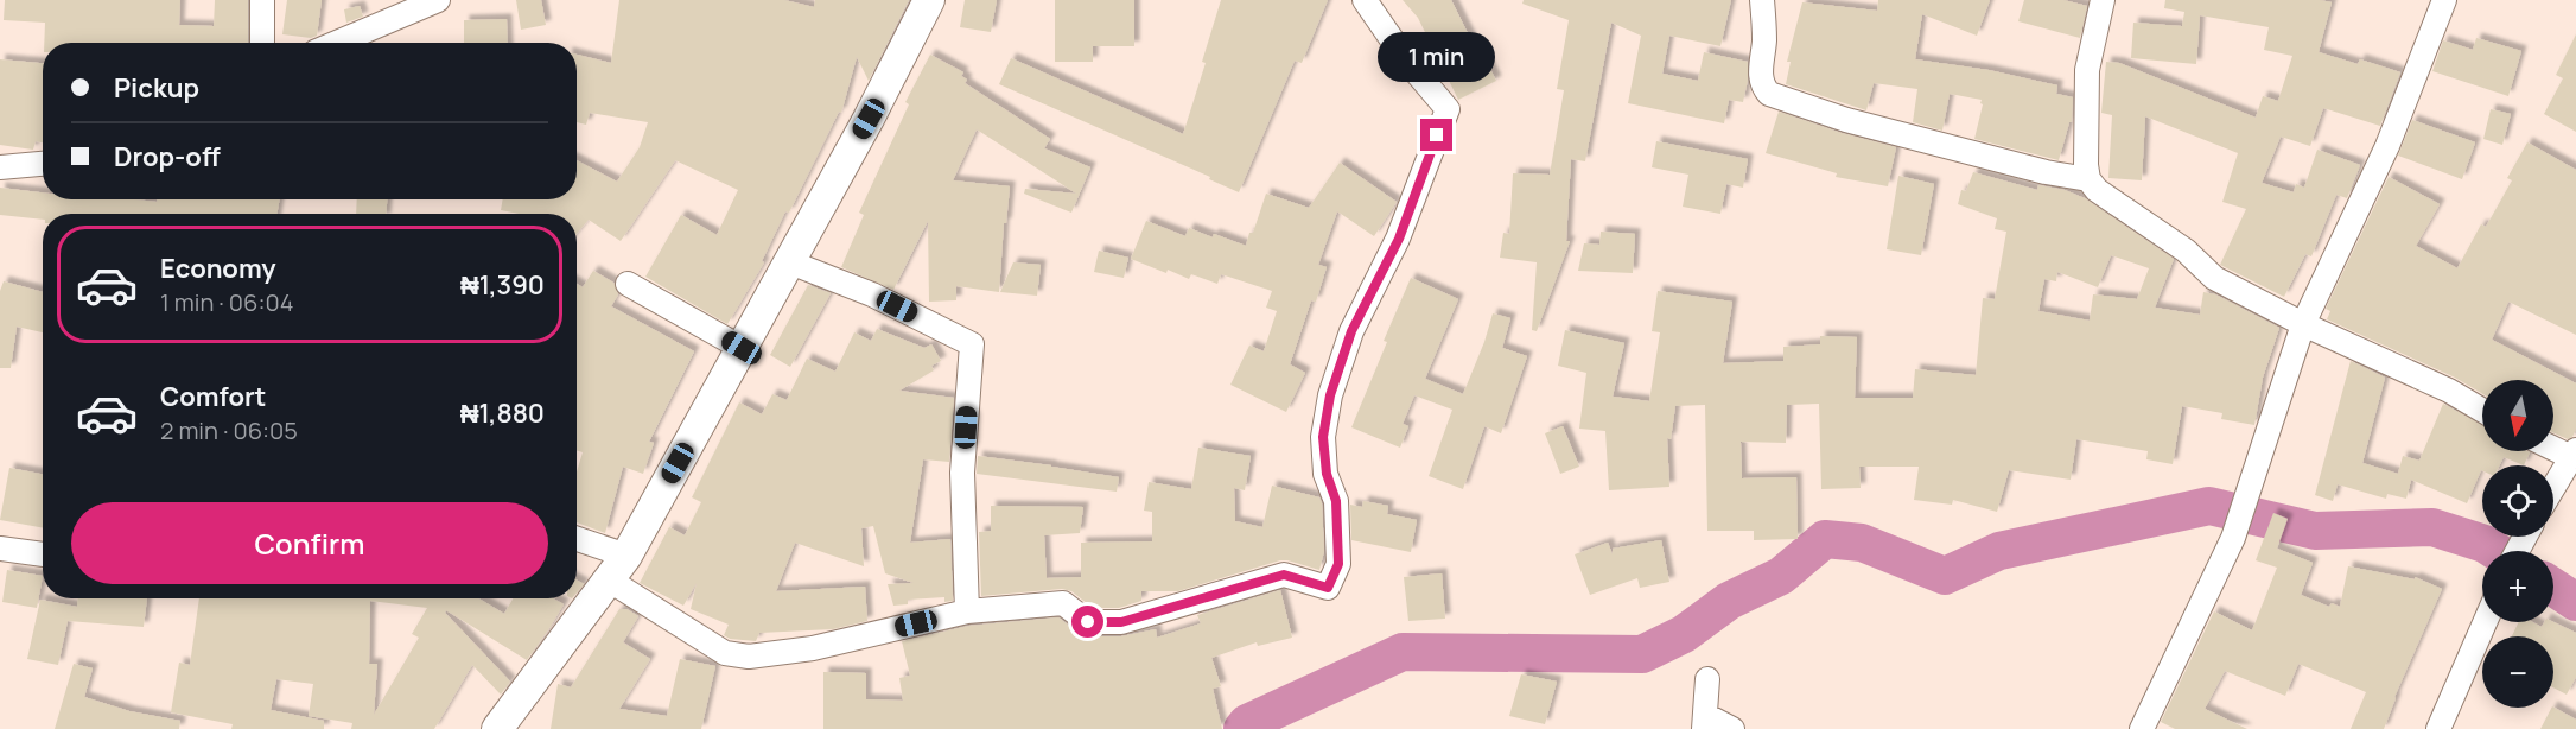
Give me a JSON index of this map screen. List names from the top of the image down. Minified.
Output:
{"north":"bottom","page":{"bubble":"1 min","banner":["Pickup","Drop-off"],"list":[{"name":"Economy","note":"1 min · 06:04","value":"₦1,390"},{"name":"Comfort","note":"2 min · 06:05","value":"₦1,880"}],"map_buttons":["+","−"],"buttons":"Confirm"}}
